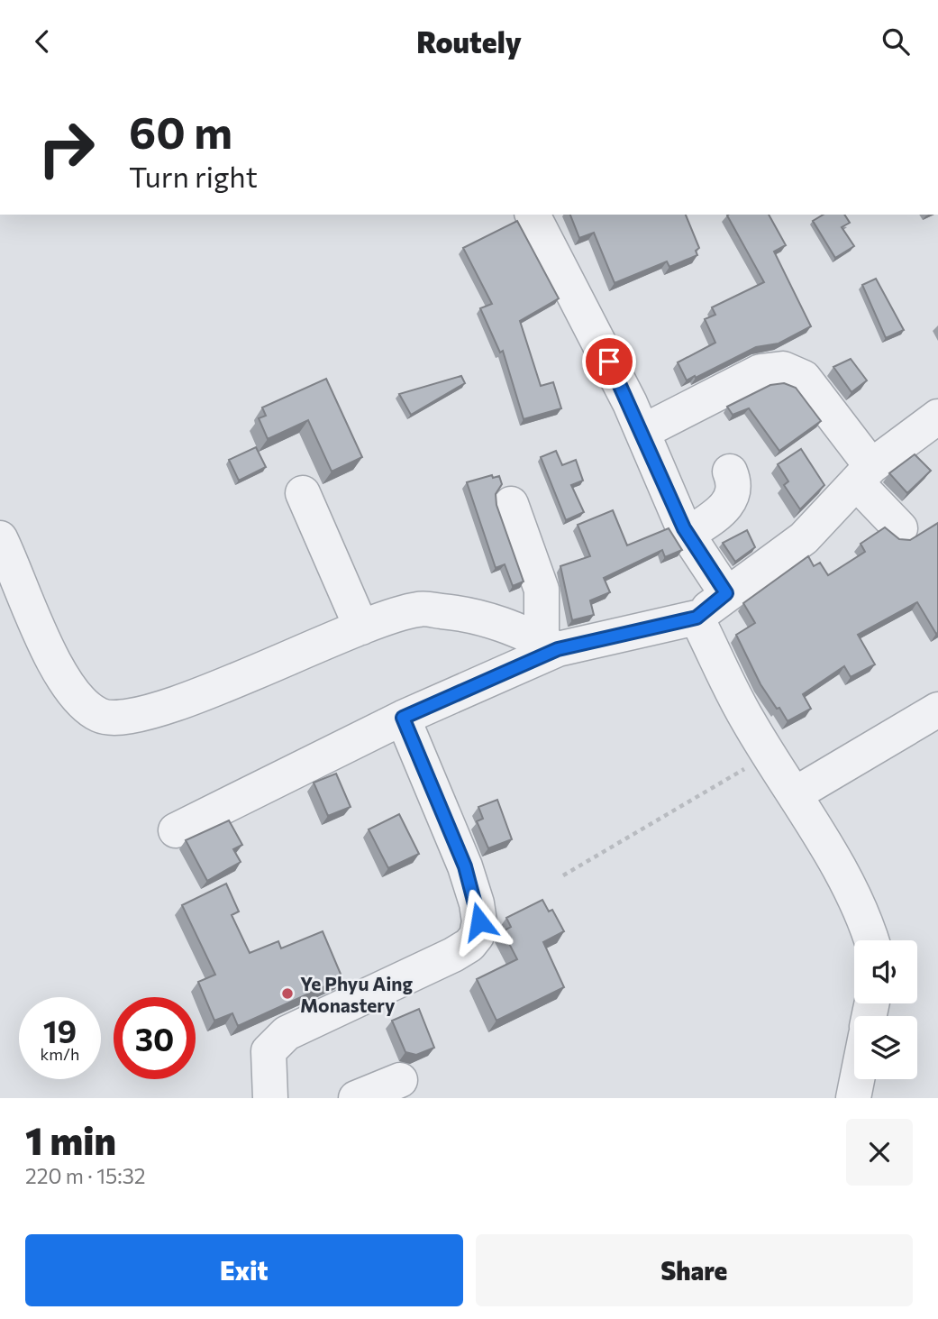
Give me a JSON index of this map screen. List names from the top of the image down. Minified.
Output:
{"places":["Ye Phyu Aing Monastery"],"page":{"header":"Routely","turn":["60 m","Turn right"],"speed":"19 km/h","limit":"30","heading":["1 min","220 m · 15:32"],"buttons":["Exit","Share"]}}
